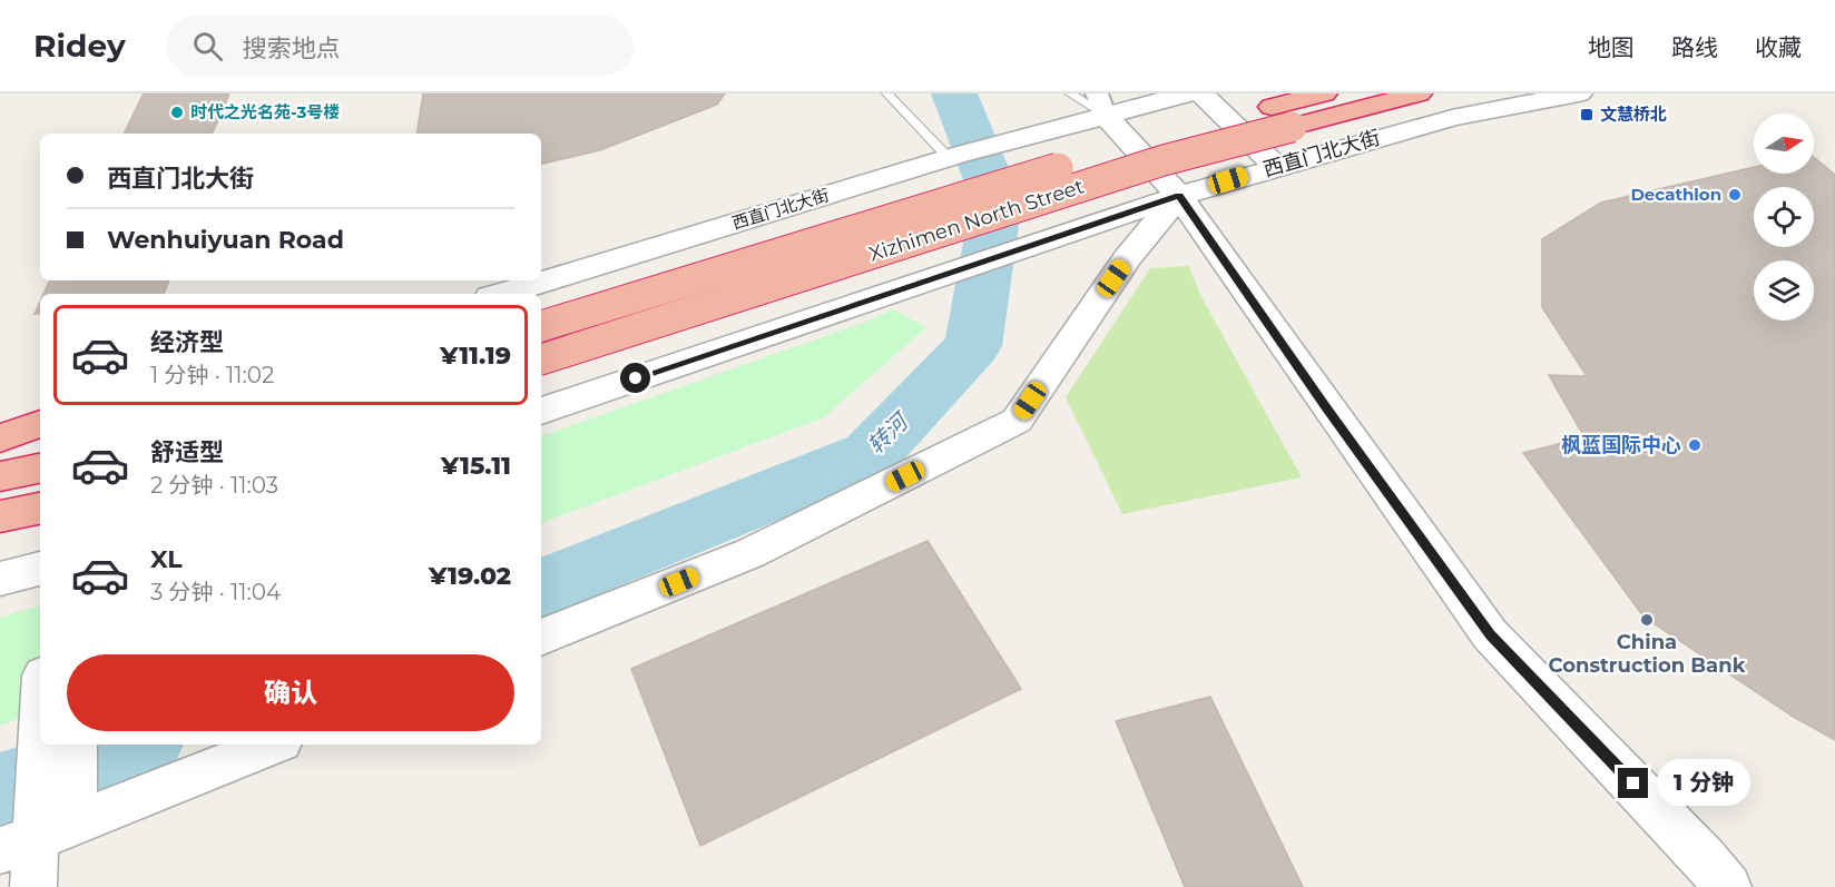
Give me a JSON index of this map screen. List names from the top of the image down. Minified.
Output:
{"streets":{"highway":["Xizhimen North Street"],"street":["西直门北大街"]},"water":["转河"],"places":{"other":["时代之光名苑-3号楼","Decathlon","枫蓝国际中心","China Construction Bank"],"transit":["文慧桥北"]},"north":"right","page":{"header":"Ridey","search":"搜索地点","nav":["地图","路线","收藏"],"banner":["西直门北大街","Wenhuiyuan Road"],"list":[{"name":"经济型","note":"1 分钟 · 11:02","value":"¥11.19"},{"name":"舒适型","note":"2 分钟 · 11:03","value":"¥15.11"},{"name":"XL","note":"3 分钟 · 11:04","value":"¥19.02"}],"buttons":"确认","bubble":"1 分钟"}}
